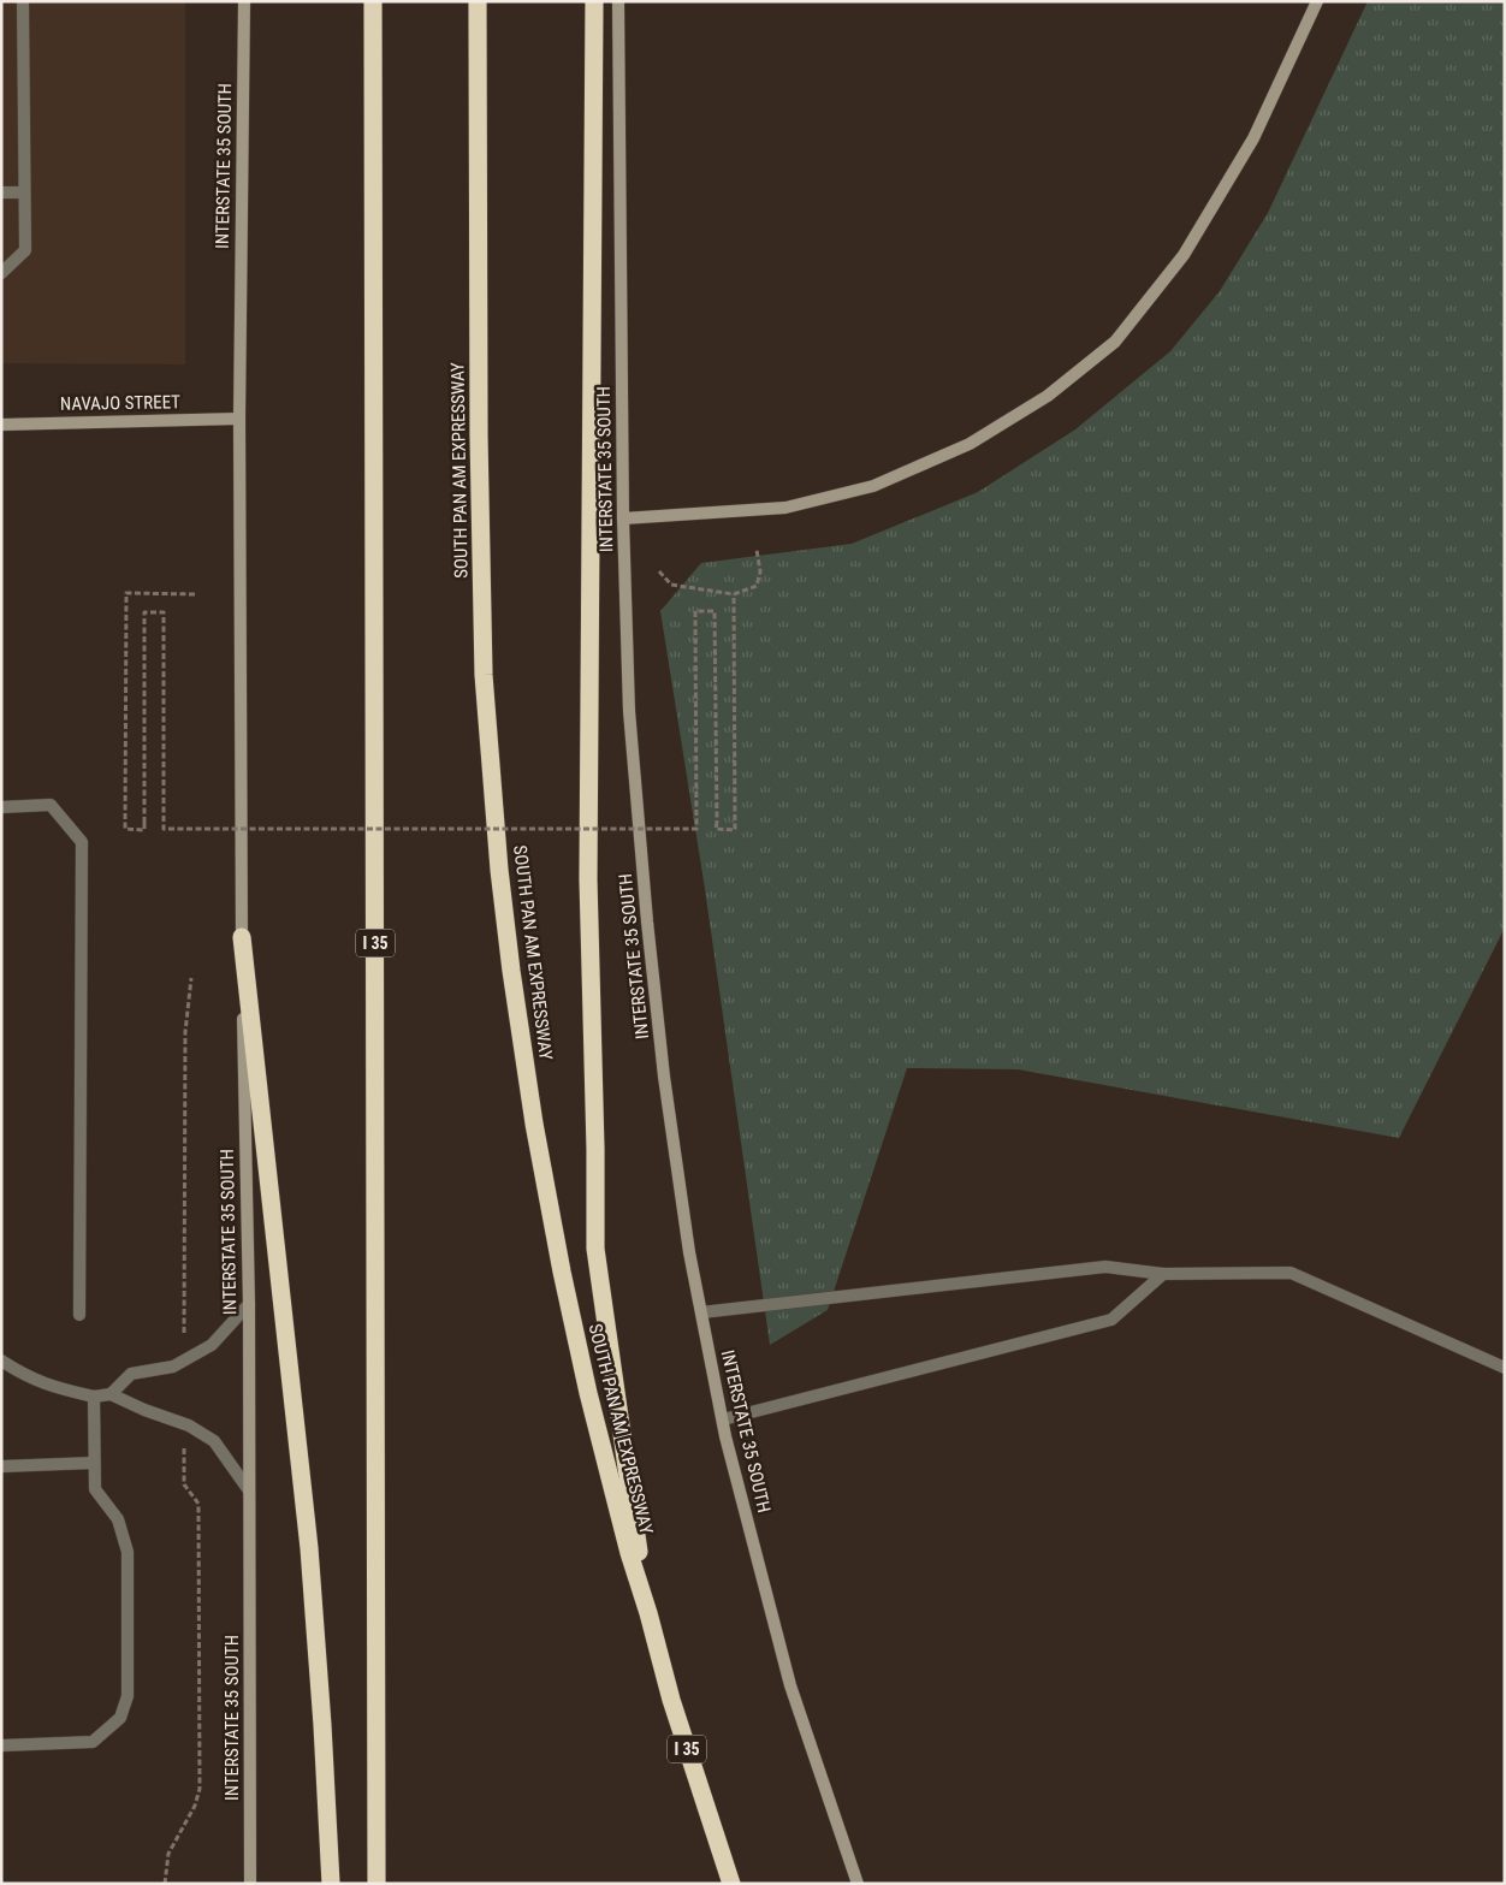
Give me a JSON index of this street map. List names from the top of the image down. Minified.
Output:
{"streets":{"highway":["SOUTH PAN AM EXPRESSWAY","I 35"],"main road":["INTERSTATE 35 SOUTH","NAVAJO STREET"]},"crossings":[["INTERSTATE 35 SOUTH","NAVAJO STREET"]]}
